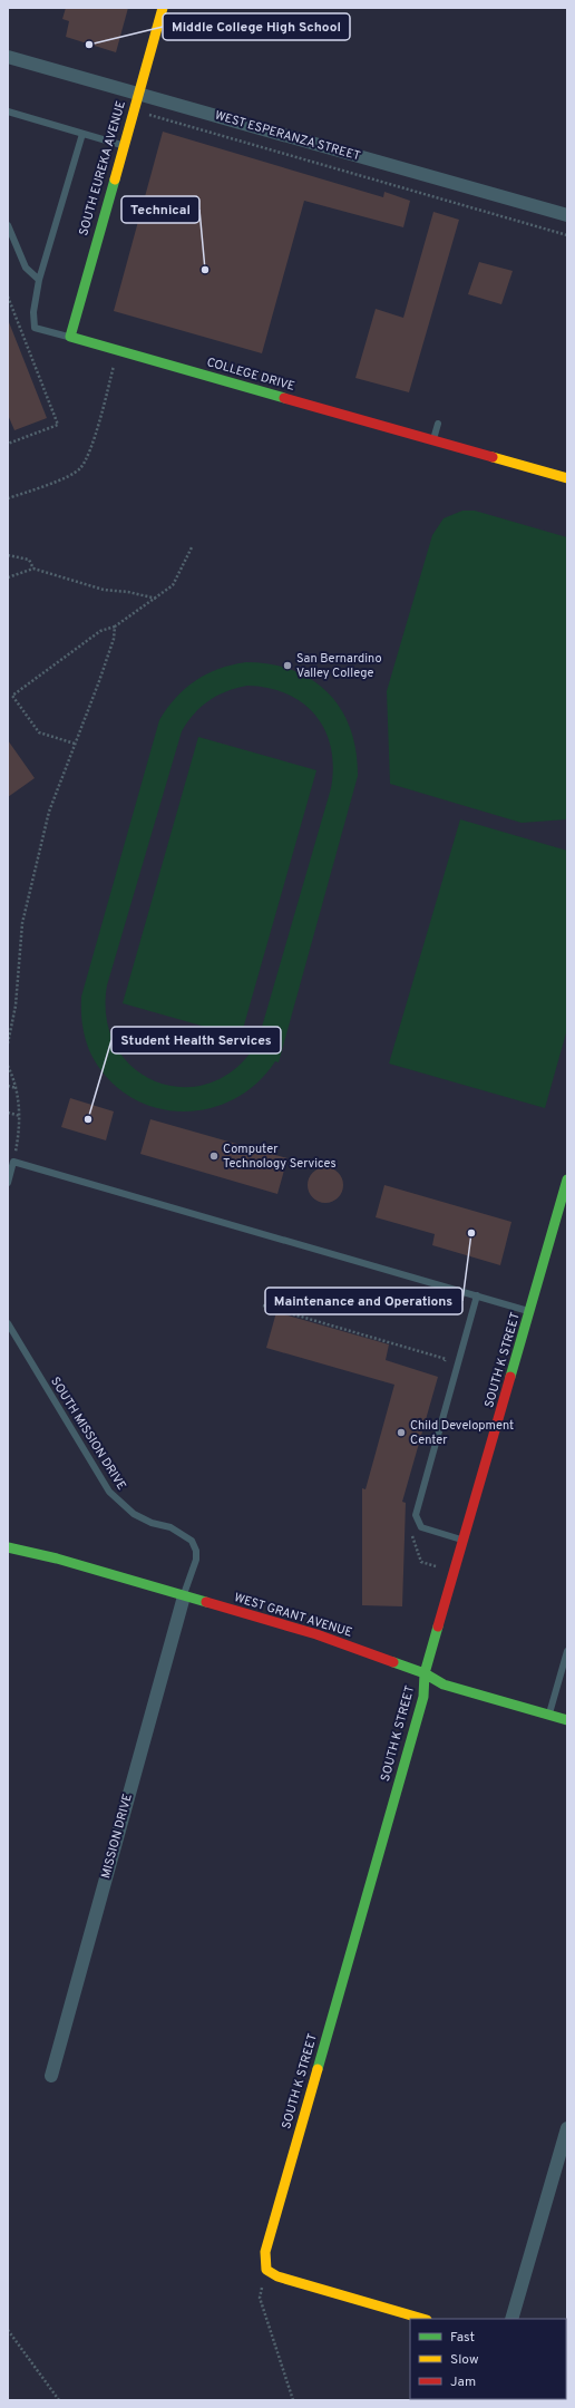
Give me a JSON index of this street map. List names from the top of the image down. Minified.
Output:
{"streets":{"street":["WEST ESPERANZA STREET","SOUTH EUREKA AVENUE","COLLEGE DRIVE","SOUTH K STREET","WEST GRANT AVENUE","MISSION DRIVE"],"lane":["SOUTH MISSION DRIVE"]},"crossings":[["WEST ESPERANZA STREET","SOUTH EUREKA AVENUE"],["SOUTH EUREKA AVENUE","COLLEGE DRIVE"],["SOUTH K STREET","WEST GRANT AVENUE"],["SOUTH MISSION DRIVE","WEST GRANT AVENUE"],["SOUTH MISSION DRIVE","MISSION DRIVE"],["WEST GRANT AVENUE","MISSION DRIVE"]],"places":["Middle College High School","Technical","San Bernardino Valley College","Student Health Services","Computer Technology Services","Maintenance and Operations","Child Development Center"],"legend":["Fast","Slow","Jam"]}
